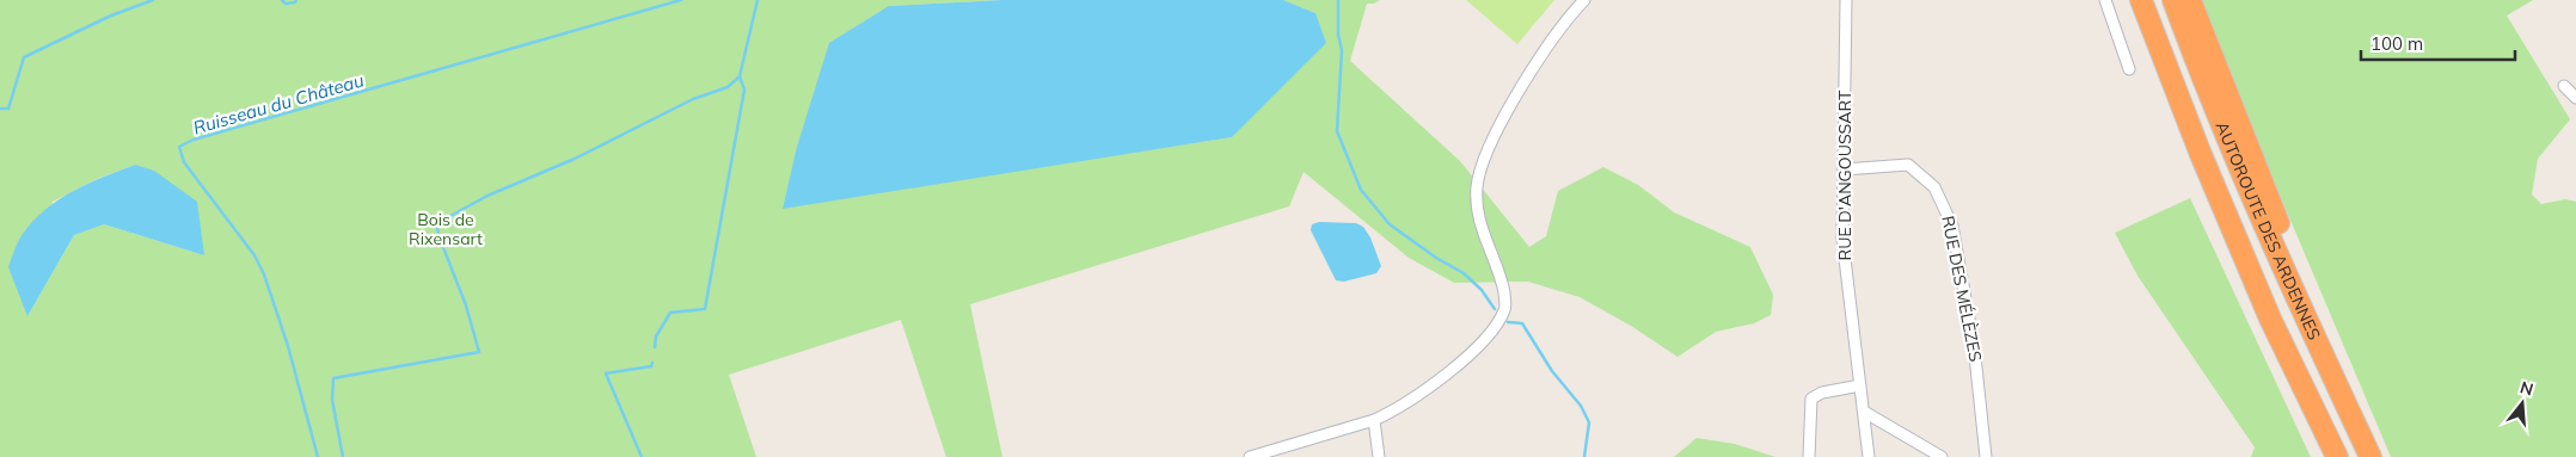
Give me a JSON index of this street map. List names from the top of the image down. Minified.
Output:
{"streets":{"highway":["AUTOROUTE DES ARDENNES"],"street":["RUE D'ANGOUSSART","RUE DES MÉLÈZES"]},"crossings":[["RUE D'ANGOUSSART","RUE DES MÉLÈZES"]],"water":["Ruisseau du Château"],"parks":["Bois de Rixensart"],"scale_bar":"100 m","north":"top"}
